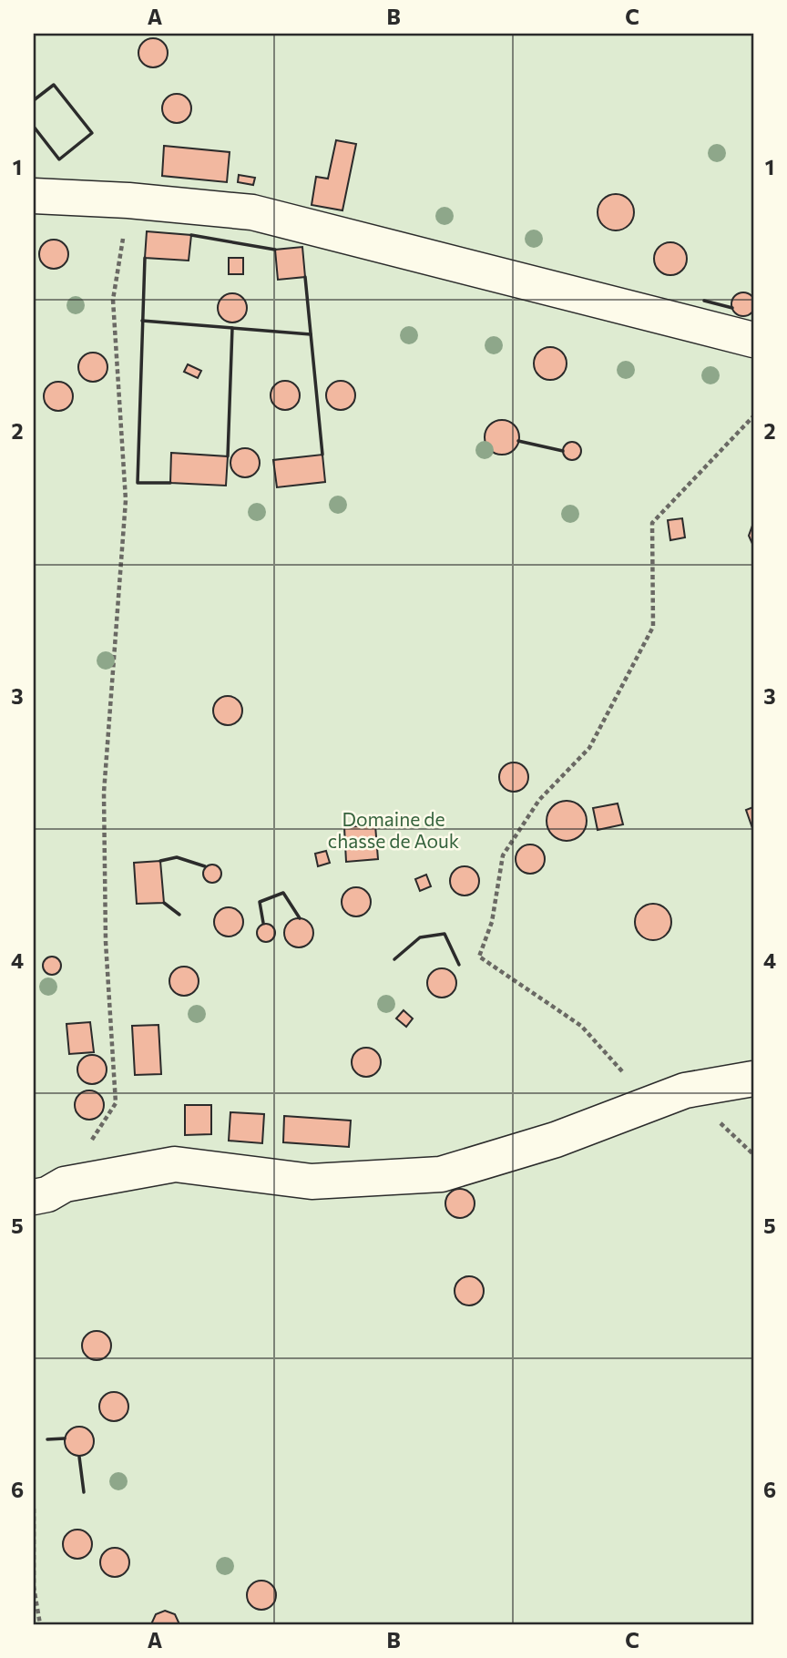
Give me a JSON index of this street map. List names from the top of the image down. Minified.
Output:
{"parks":["Domaine de chasse de Aouk"],"grid":{"columns":["A","B","C"],"rows":["1","2","3","4","5","6"]}}
